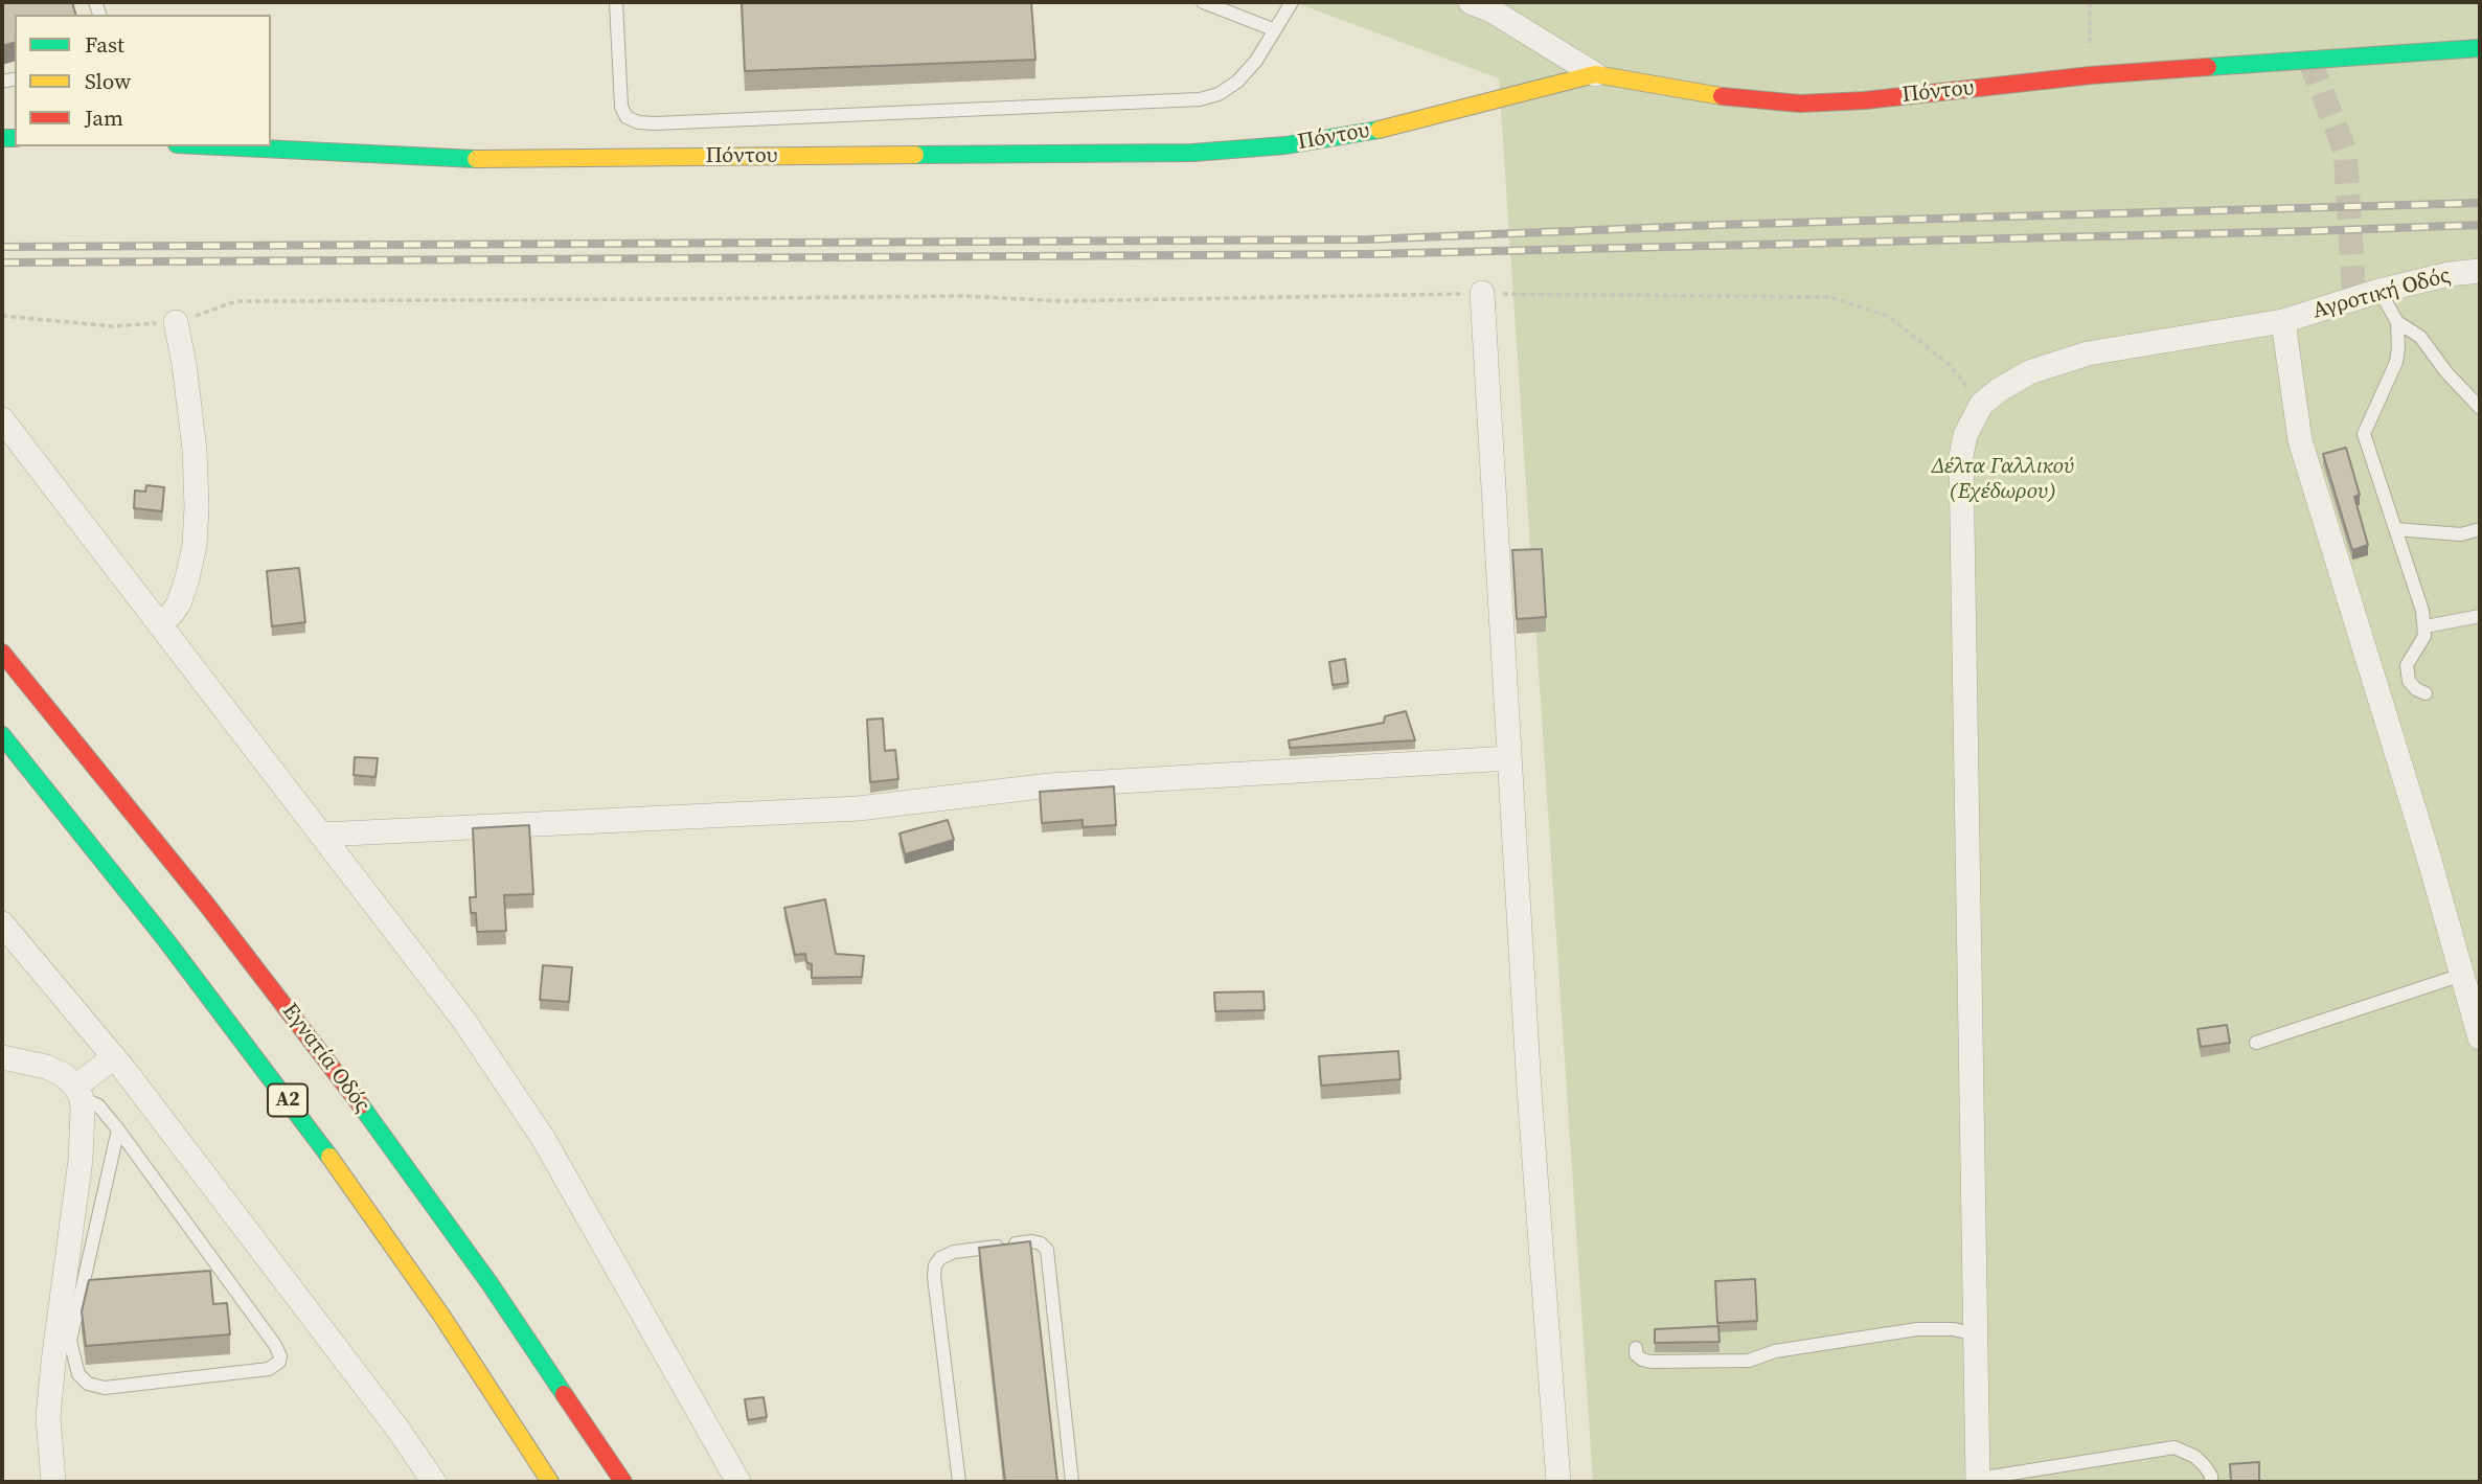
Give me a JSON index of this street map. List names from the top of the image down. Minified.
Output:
{"streets":{"main road":["Πόντου","Εγνατία Οδός","Α2"],"street":["Αγροτική Οδός"]},"parks":["Δέλτα Γαλλικού (Εχέδωρου)"],"legend":["Fast","Slow","Jam"]}
